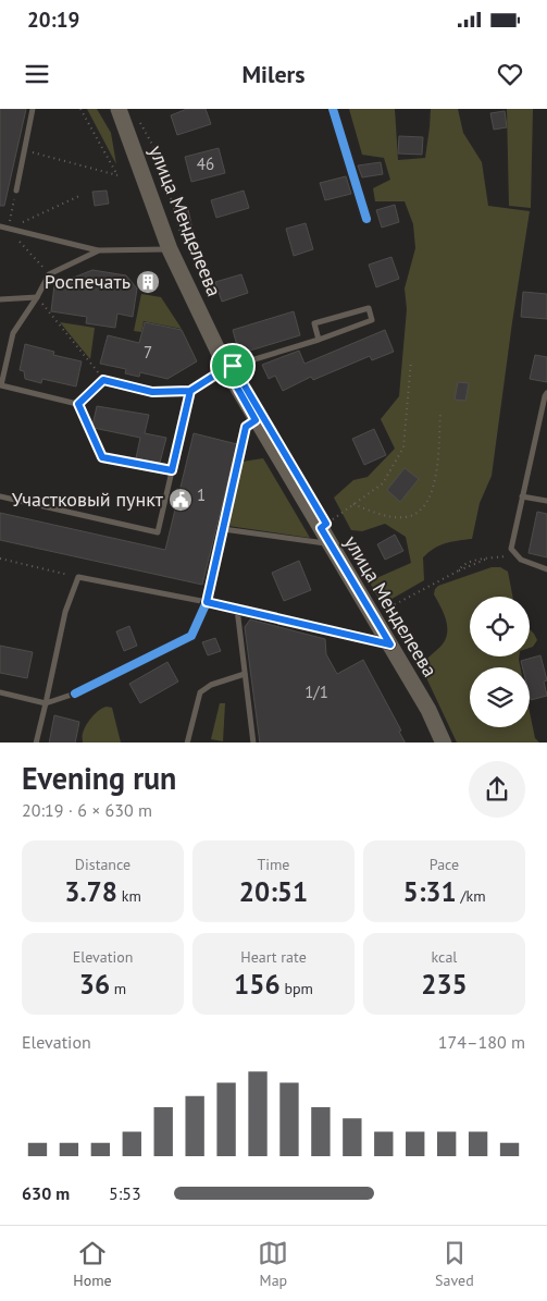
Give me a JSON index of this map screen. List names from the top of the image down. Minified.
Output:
{"streets":{"main road":["улица Менделеева"]},"places":{"building":["Роспечать"],"public building":["Участковый пункт"]},"house_numbers":["46","7","1","1/1"],"page":{"status":"20:19","header":"Milers","heading":["Evening run","20:19 · 6 × 630 m"],"stats":[["Distance","3.78 km"],["Time","20:51"],["Pace","5:31 /km"],["Elevation","36 m"],["Heart rate","156 bpm"],["kcal","235"]],"chart":["Elevation","174–180 m"],"list":[{"name":"630 m","note":"5:53"}],"tabs":["Home","Map","Saved"]}}
